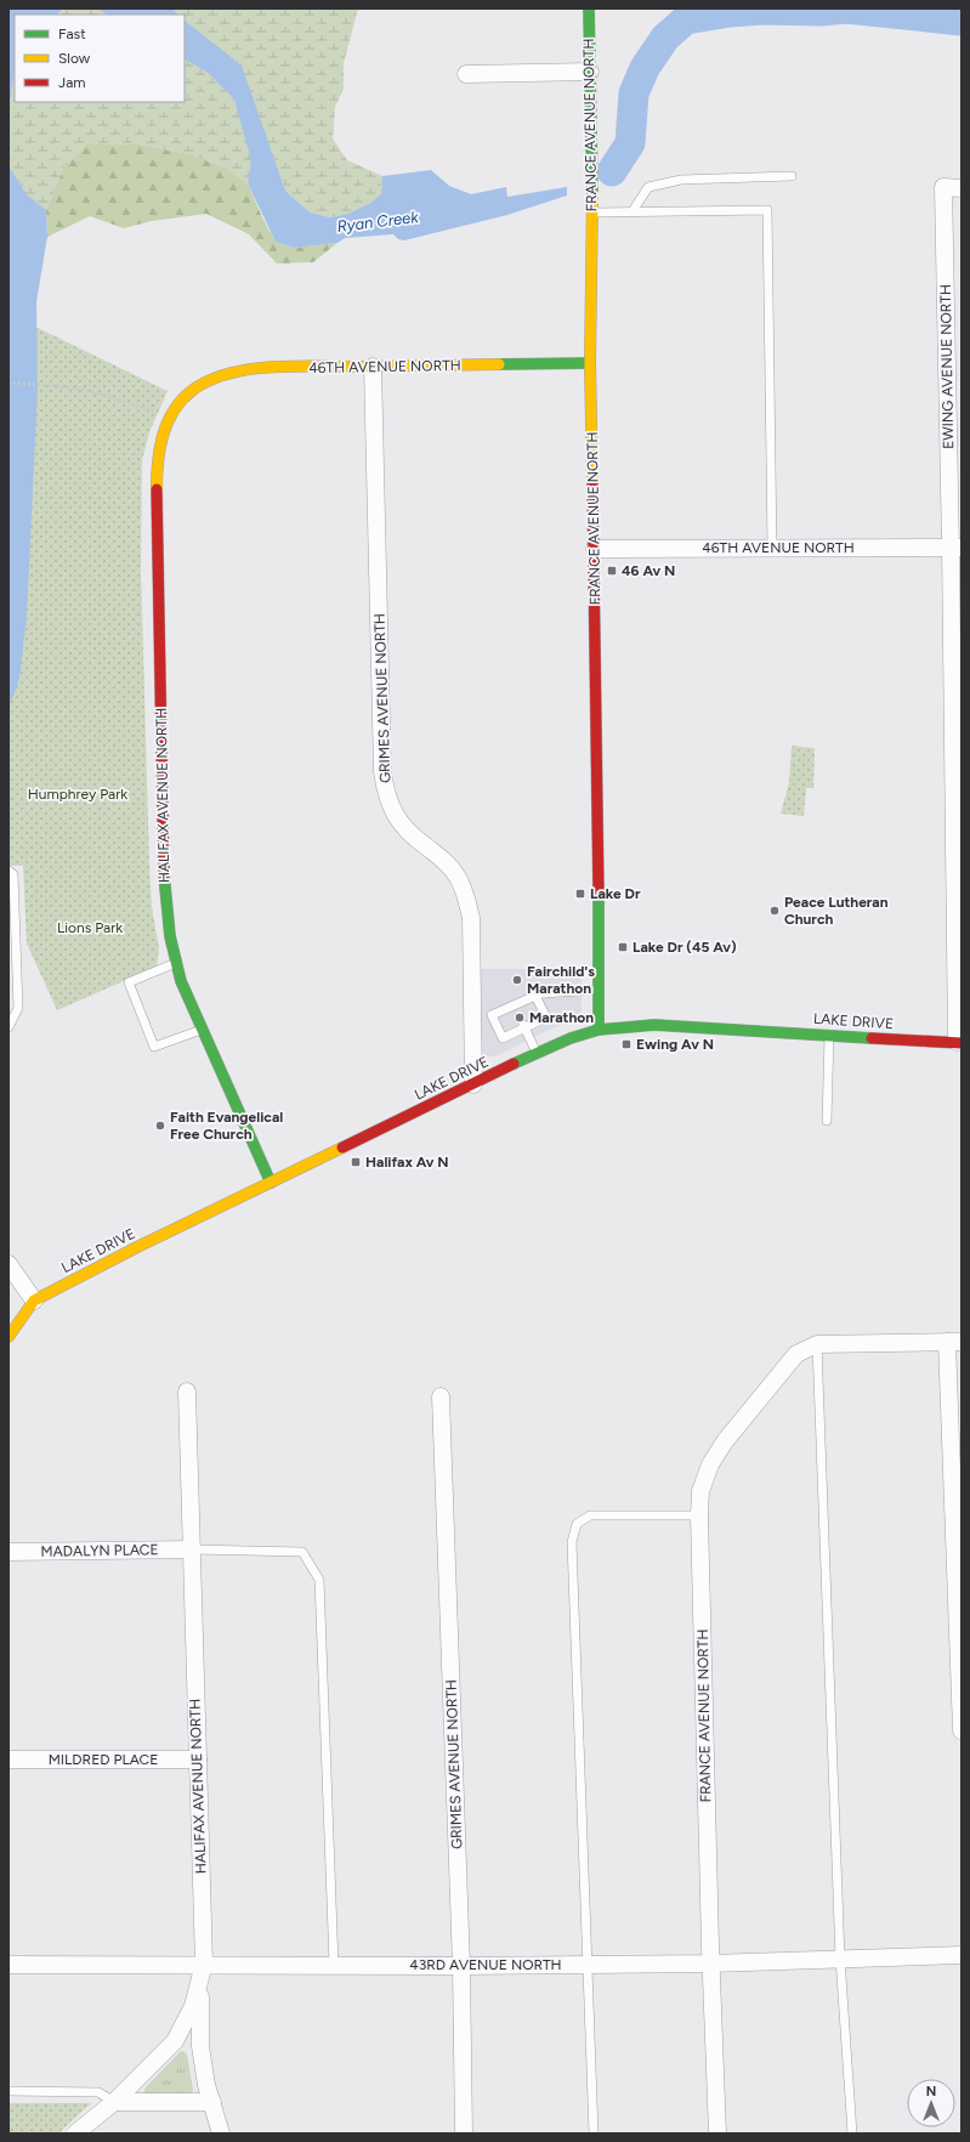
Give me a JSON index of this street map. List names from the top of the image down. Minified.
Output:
{"streets":{"street":["FRANCE AVENUE NORTH","46TH AVENUE NORTH","EWING AVENUE NORTH","GRIMES AVENUE NORTH","HALIFAX AVENUE NORTH","LAKE DRIVE","MADALYN PLACE","MILDRED PLACE","43RD AVENUE NORTH"]},"crossings":[["FRANCE AVENUE NORTH","46TH AVENUE NORTH"],["FRANCE AVENUE NORTH","LAKE DRIVE"],["FRANCE AVENUE NORTH","43RD AVENUE NORTH"],["46TH AVENUE NORTH","EWING AVENUE NORTH"],["46TH AVENUE NORTH","GRIMES AVENUE NORTH"],["46TH AVENUE NORTH","HALIFAX AVENUE NORTH"],["EWING AVENUE NORTH","LAKE DRIVE"],["GRIMES AVENUE NORTH","LAKE DRIVE"],["GRIMES AVENUE NORTH","43RD AVENUE NORTH"],["HALIFAX AVENUE NORTH","LAKE DRIVE"],["HALIFAX AVENUE NORTH","MADALYN PLACE"],["HALIFAX AVENUE NORTH","MILDRED PLACE"],["HALIFAX AVENUE NORTH","43RD AVENUE NORTH"]],"water":["Ryan Creek"],"parks":["Humphrey Park","Lions Park"],"places":{"transit":["46 Av N","Lake Dr","Lake Dr (45 Av)","Ewing Av N","Halifax Av N"],"other":["Peace Lutheran Church","Fairchild's Marathon","Marathon","Faith Evangelical Free Church"]},"legend":["Fast","Slow","Jam"],"north":"top"}
